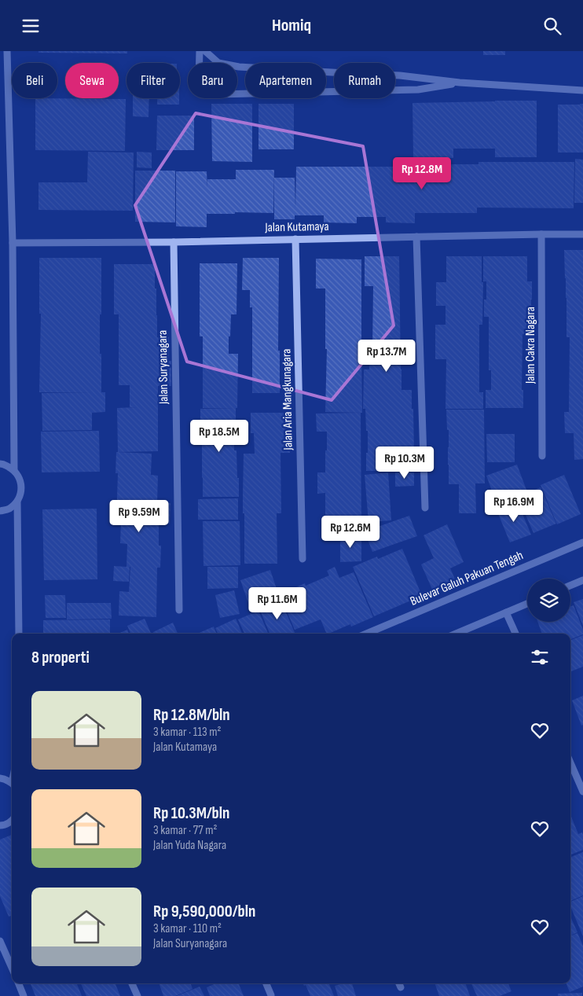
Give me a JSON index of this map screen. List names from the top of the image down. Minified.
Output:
{"streets":{"street":["Jalan Kutamaya","Jalan Cakra Nagara","Jalan Suryanagara","Jalan Aria Mangkunagara","Bulevar Galuh Pakuan Tengah"]},"crossings":[["Jalan Kutamaya","Jalan Cakra Nagara"],["Jalan Kutamaya","Jalan Suryanagara"],["Jalan Kutamaya","Jalan Aria Mangkunagara"]],"page":{"header":"Homiq","chip":["Beli","Sewa","Filter","Baru","Apartemen","Rumah"],"price":["Rp 12.8M","Rp 13.7M","Rp 18.5M","Rp 10.3M","Rp 16.9M","Rp 9.59M","Rp 12.6M","Rp 11.6M"],"heading":"8 properti","list":[{"name":"Rp 12.8M/bln","note":"3 kamar · 113 m² · Jalan Kutamaya"},{"name":"Rp 10.3M/bln","note":"3 kamar · 77 m² · Jalan Yuda Nagara"},{"name":"Rp 9,590,000/bln","note":"3 kamar · 110 m² · Jalan Suryanagara"}]}}
